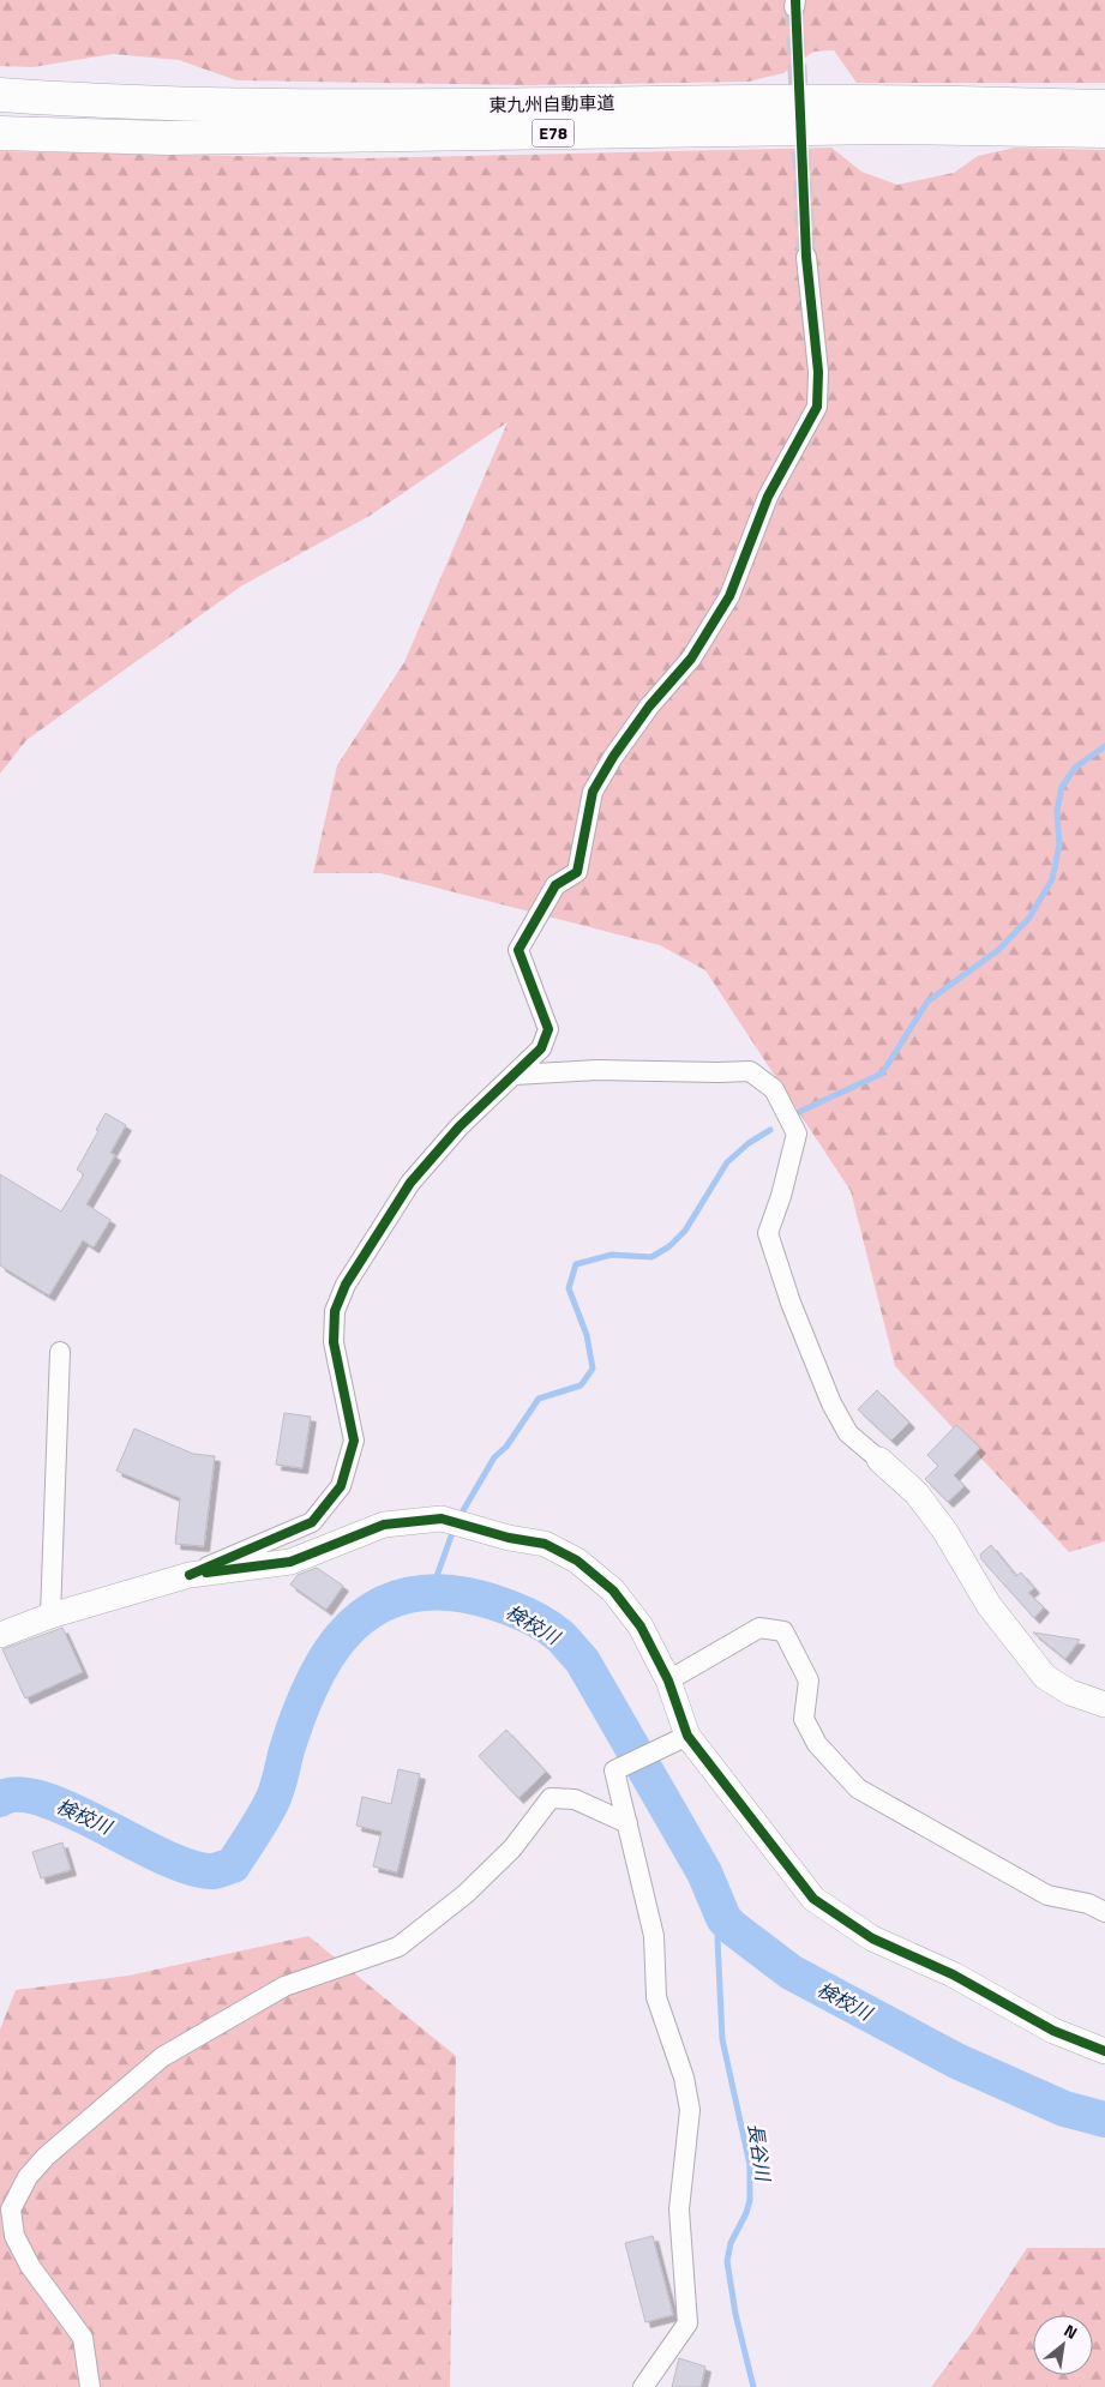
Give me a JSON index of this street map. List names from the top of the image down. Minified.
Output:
{"streets":{"highway":["東九州自動車道","E78"]},"water":["検校川","長谷川"],"north":"top right"}
